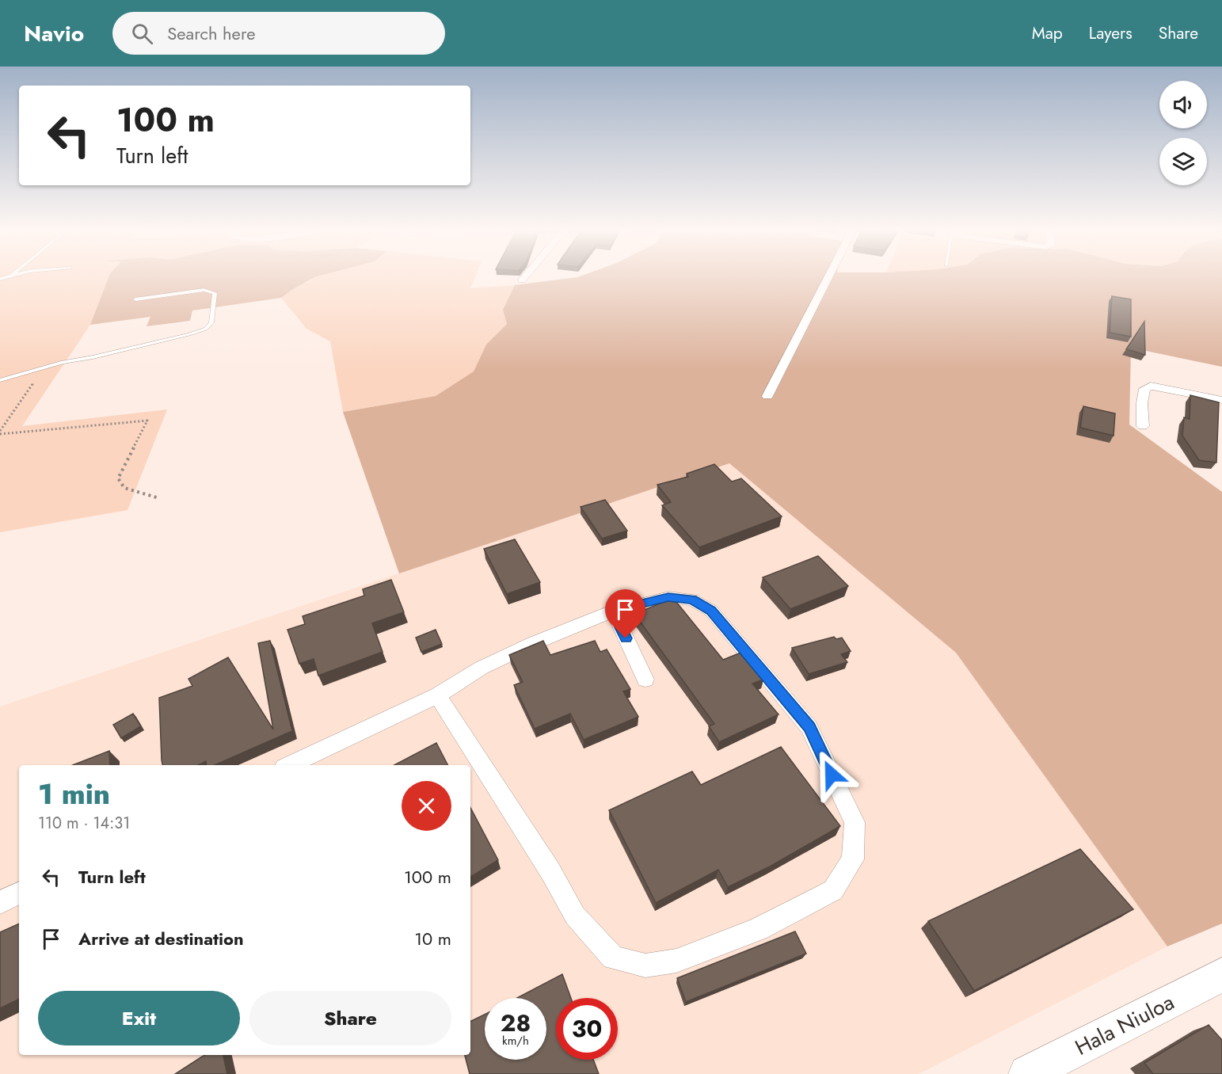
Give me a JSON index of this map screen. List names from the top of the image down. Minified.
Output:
{"streets":{"street":["Hala Niuloa"]},"page":{"header":"Navio","search":"Search here","nav":["Map","Layers","Share"],"turn":["100 m","Turn left"],"heading":["1 min","110 m · 14:31"],"list":[{"name":"Turn left","value":"100 m"},{"name":"Arrive at destination","value":"10 m"}],"buttons":["Exit","Share"],"speed":"28 km/h","limit":"30"}}
